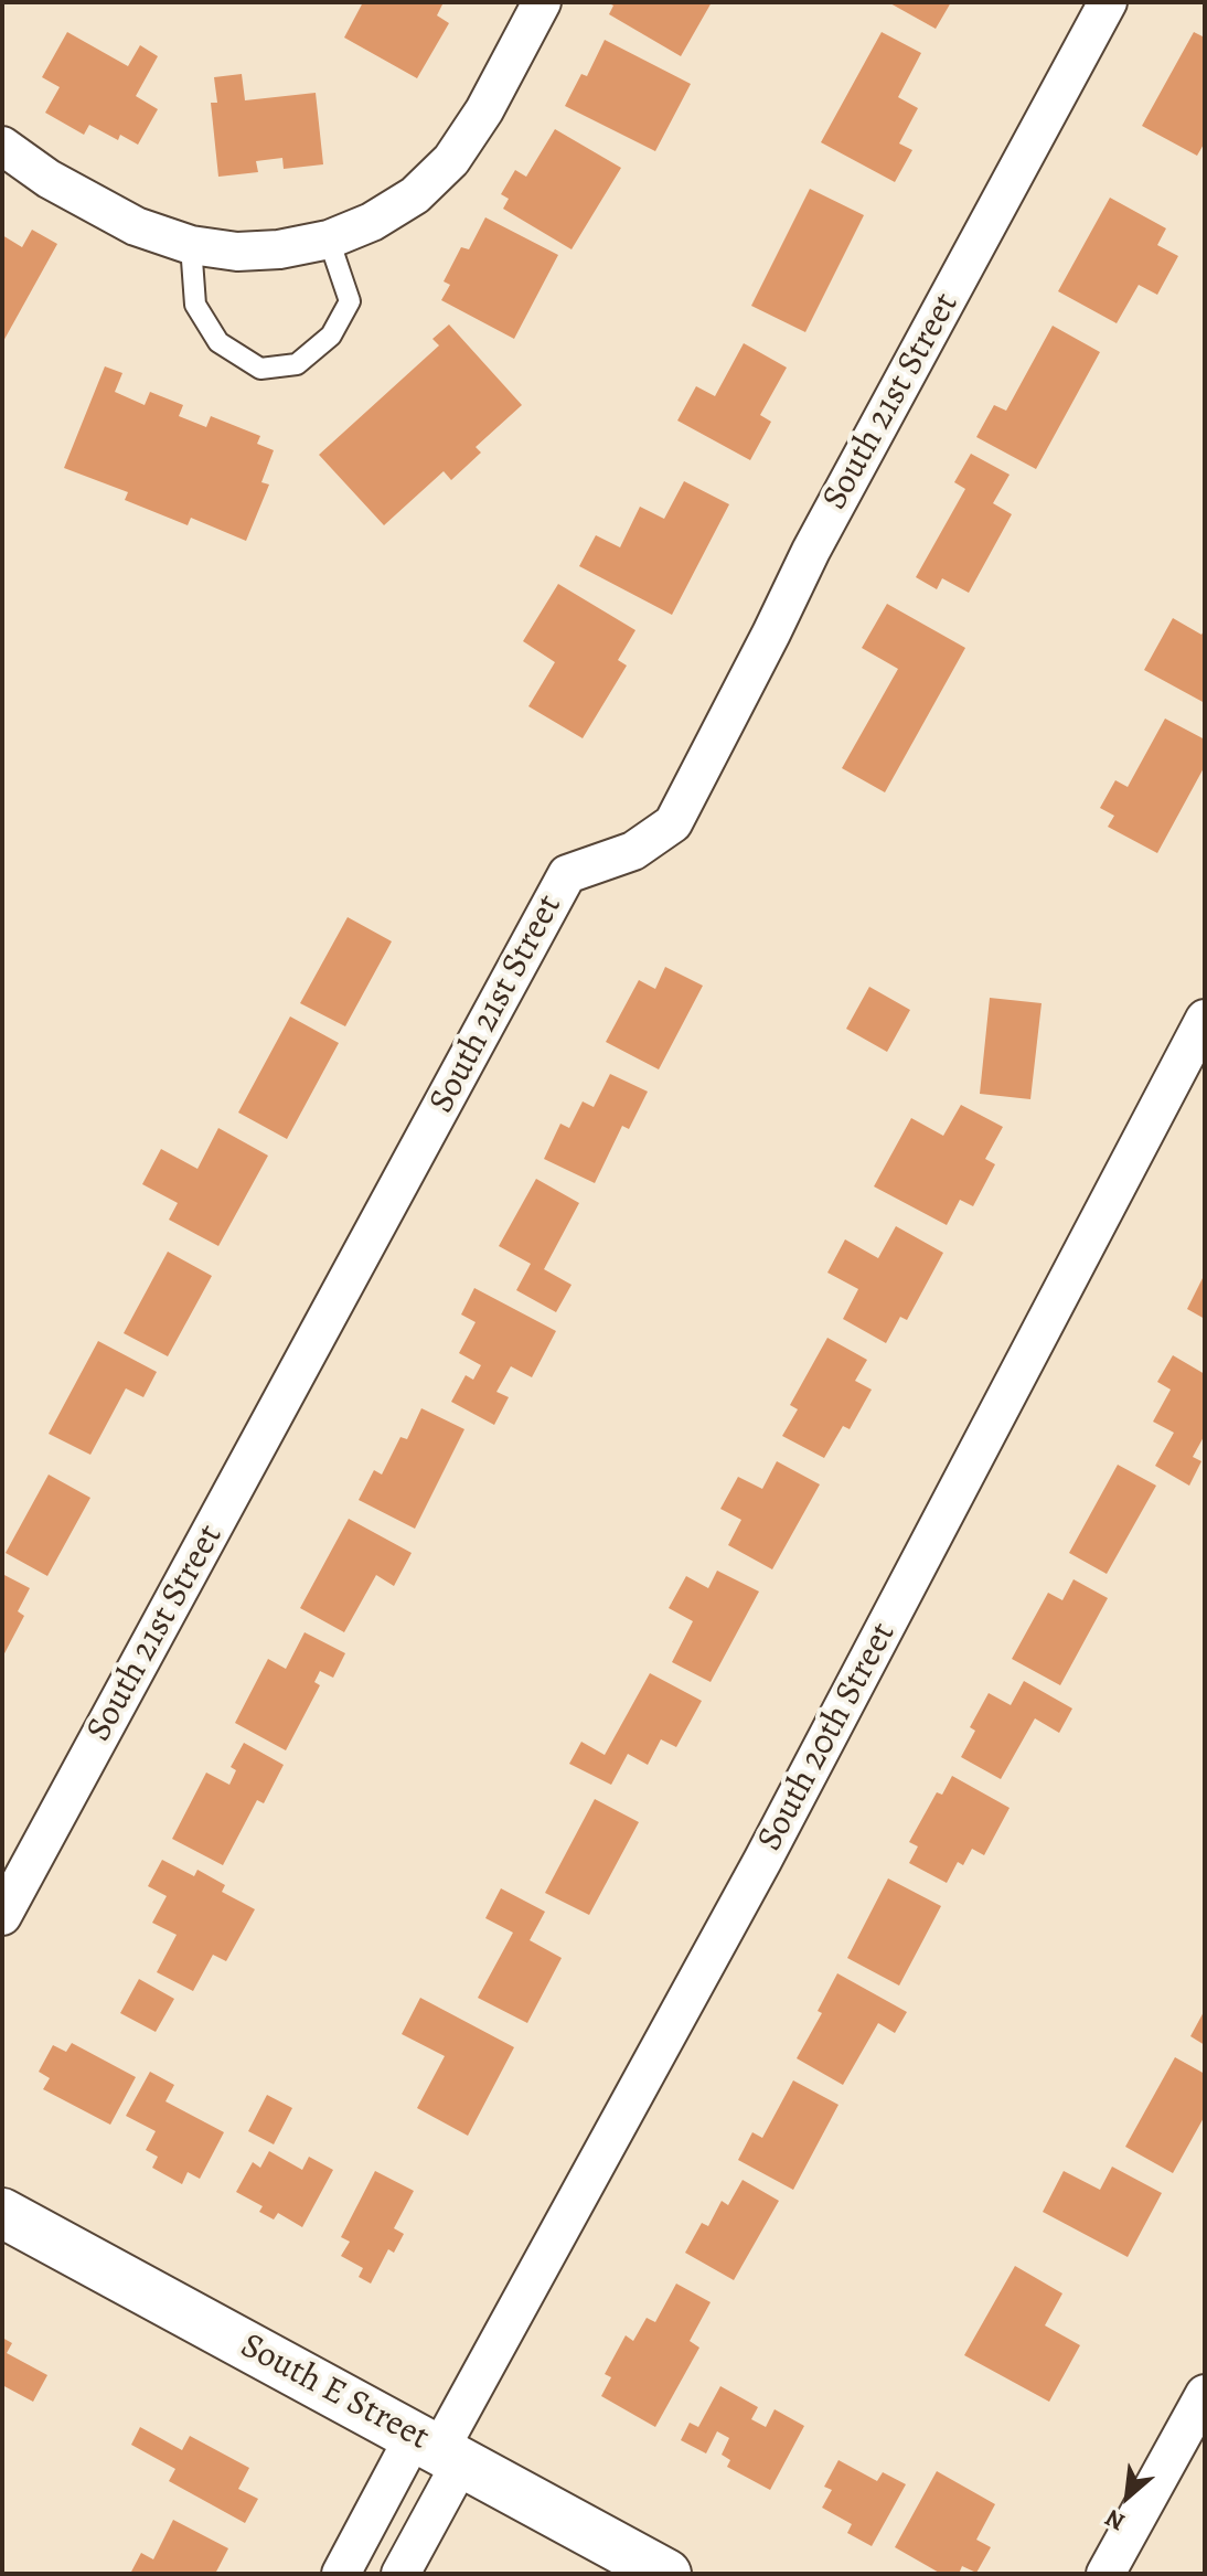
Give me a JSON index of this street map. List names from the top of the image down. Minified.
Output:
{"streets":{"street":["South 21st Street","South 20th Street","South E Street"]},"crossings":[["South 20th Street","South E Street"]],"north":"bottom left"}
